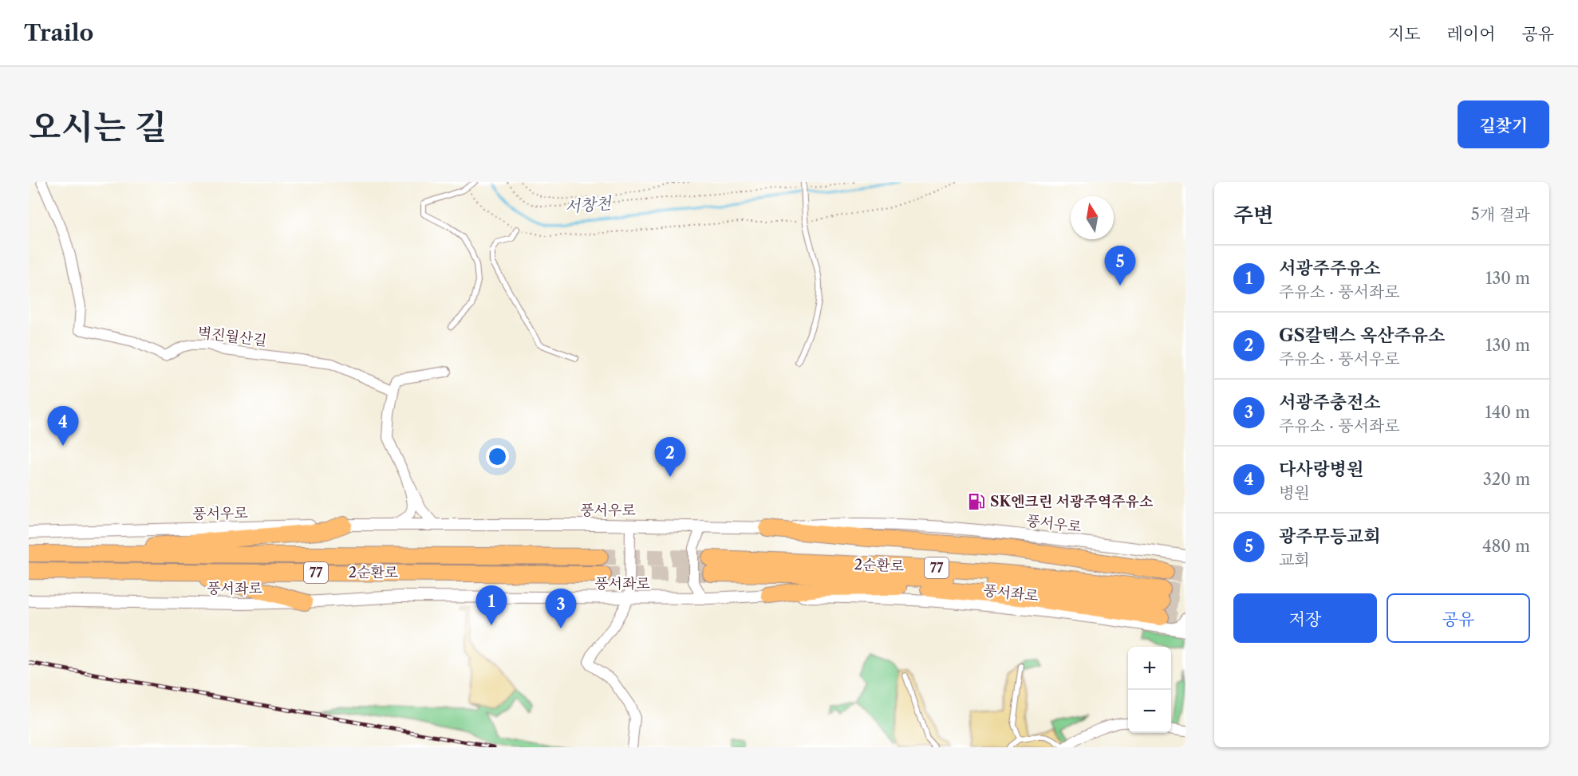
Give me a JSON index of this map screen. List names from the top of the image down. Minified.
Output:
{"streets":{"highway":["2순환로","77"],"street":["벽진월산길","풍서우로","풍서좌로"]},"water":["서창천"],"places":{"fuel station":["SK엔크린 서광주역주유소"]},"north":"top","page":{"header":"Trailo","nav":["지도","레이어","공유"],"title":"오시는 길","buttons":["길찾기",["저장","공유"]],"heading":["주변","5개 결과"],"list":[{"mark":"1","name":"서광주주유소","note":"주유소 · 풍서좌로","value":"130 m"},{"mark":"2","name":"GS칼텍스 옥산주유소","note":"주유소 · 풍서우로","value":"130 m"},{"mark":"3","name":"서광주충전소","note":"주유소 · 풍서좌로","value":"140 m"},{"mark":"4","name":"다사랑병원","note":"병원","value":"320 m"},{"mark":"5","name":"광주무등교회","note":"교회","value":"480 m"}],"pins":["5","4","2","1","3"],"map_buttons":["+","−"]}}
